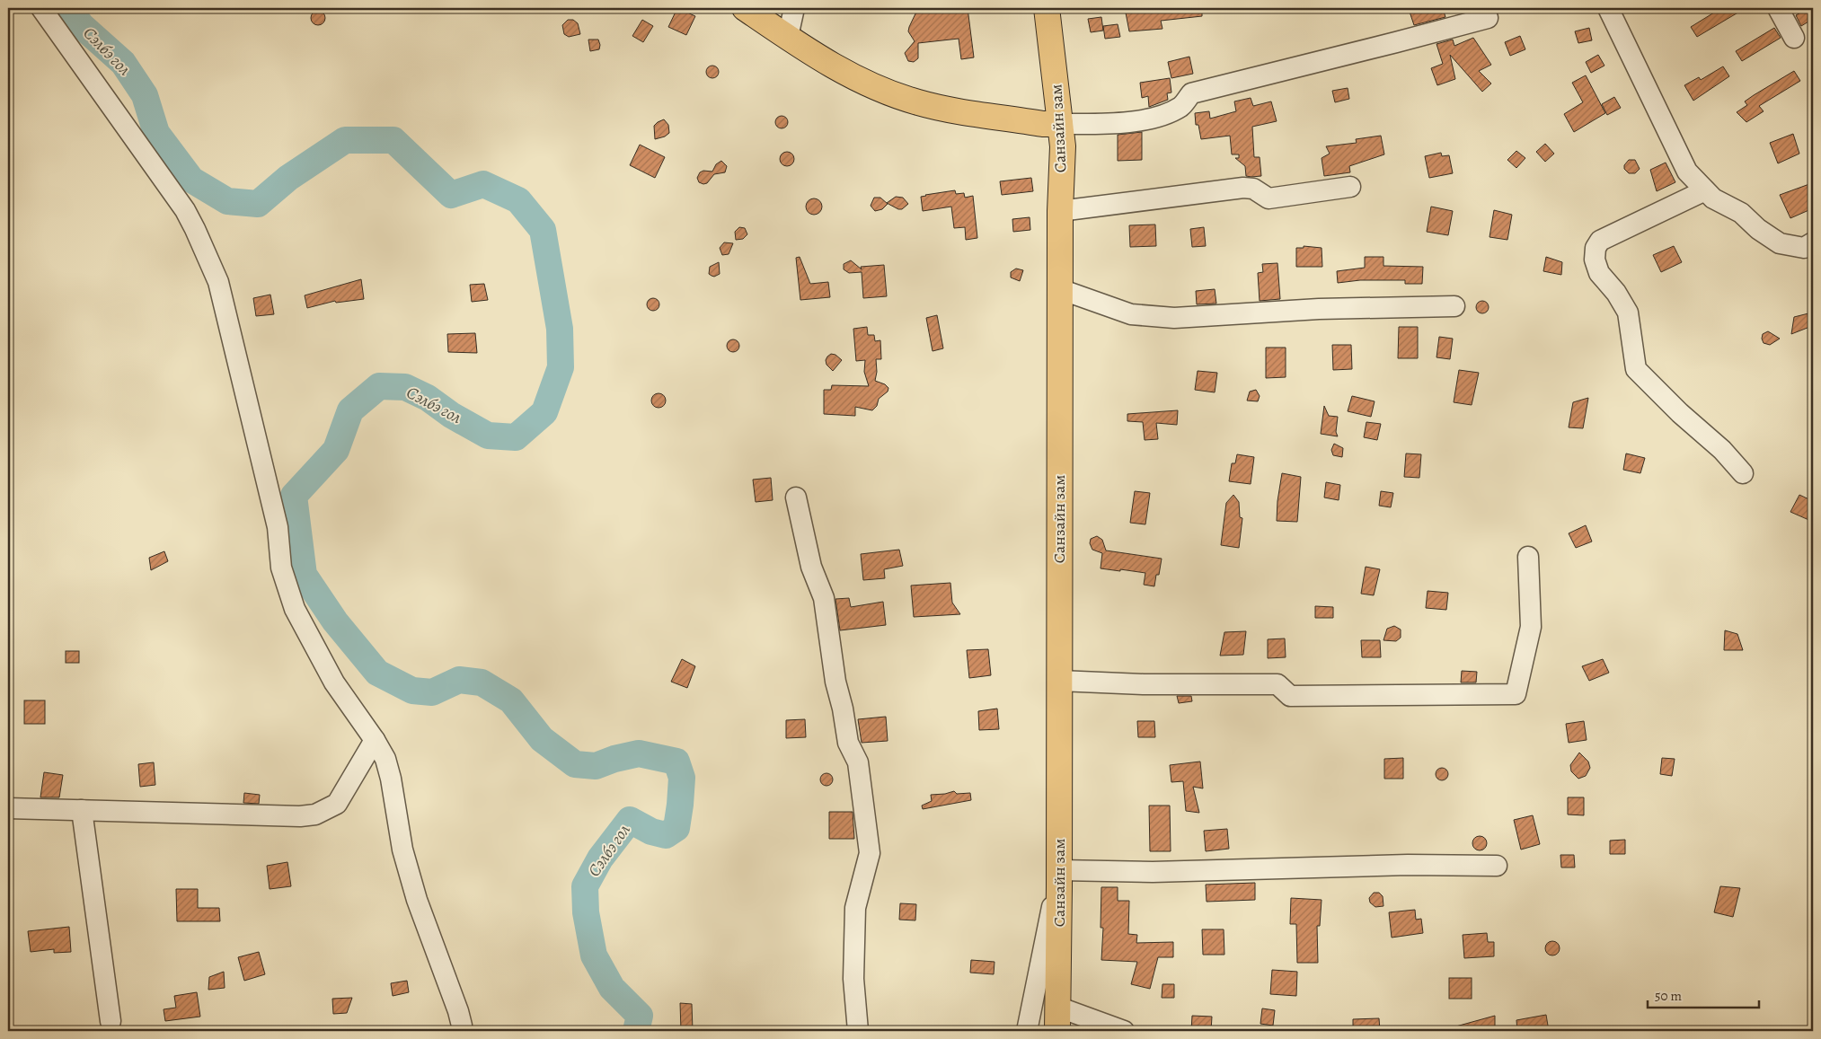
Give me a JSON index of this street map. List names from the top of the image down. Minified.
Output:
{"streets":{"main road":["Санзайн зам"]},"water":["Сэлбэ гол"],"scale_bar":"50 m"}
